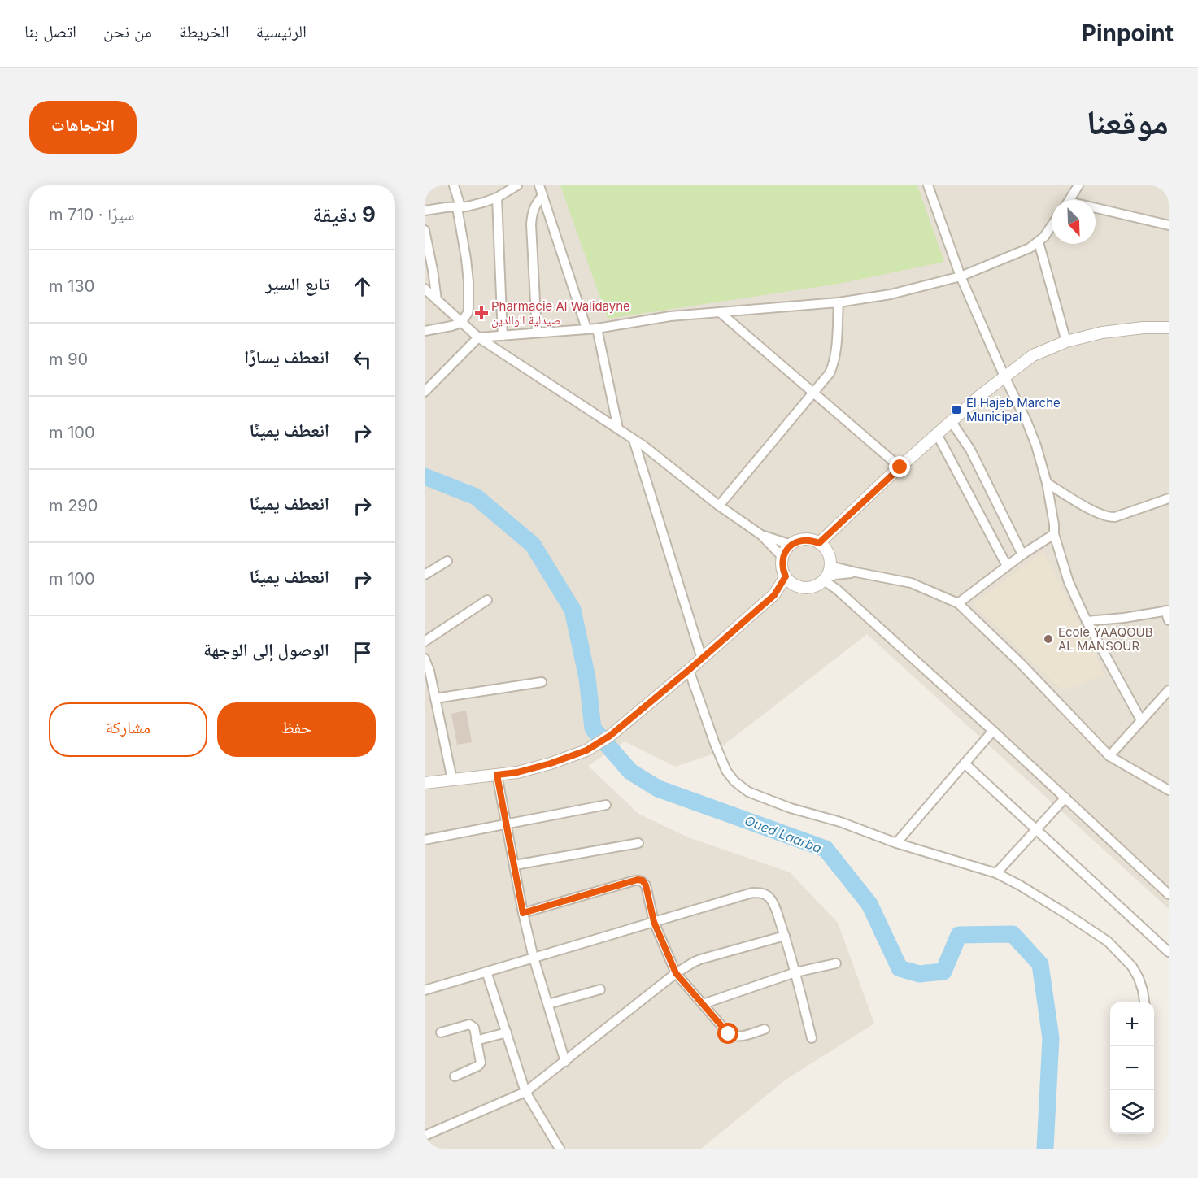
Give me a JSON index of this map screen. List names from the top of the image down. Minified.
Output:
{"water":["Oued Laarba"],"places":{"health":["Pharmacie Al Walidayne صيدلية الوالدين"],"transit":["El Hajeb Marche Municipal"],"other":["Ecole YAAQOUB AL MANSOUR"]},"north":"bottom right","page":{"header":"Pinpoint","nav":["الرئيسية","الخريطة","من نحن","اتصل بنا"],"title":"موقعنا","buttons":["الاتجاهات",["حفظ","مشاركة"]],"heading":["9 دقيقة","سيرًا · 710 m"],"list":[["تابع السير","130 m"],["انعطف يسارًا","90 m"],["انعطف يمينًا","100 m"],["انعطف يمينًا","290 m"],["انعطف يمينًا","100 m"],"الوصول إلى الوجهة"],"map_buttons":["+","−"]}}
